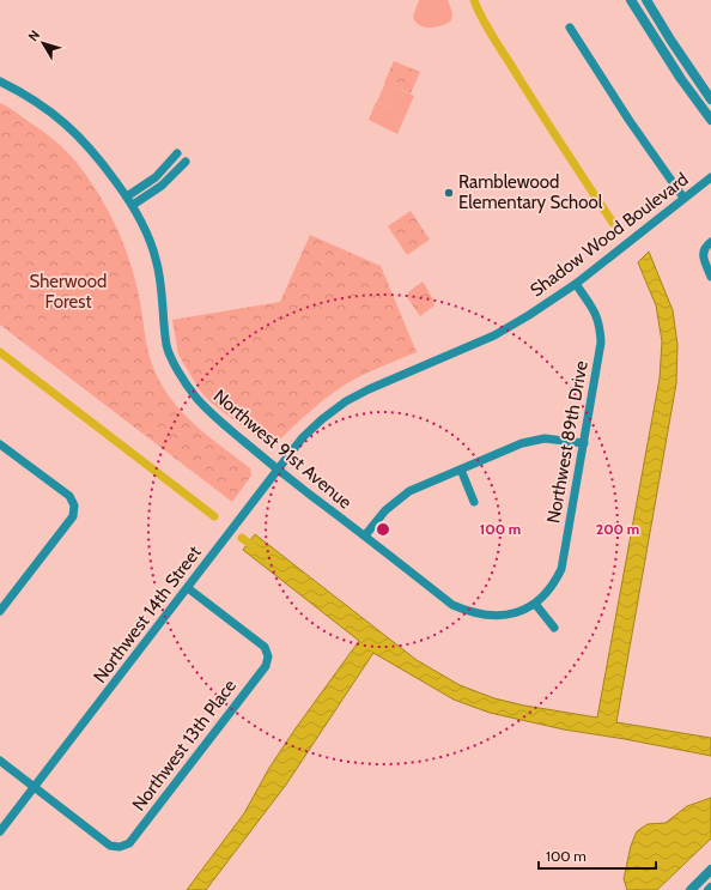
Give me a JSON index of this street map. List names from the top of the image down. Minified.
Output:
{"streets":{"street":["Shadow Wood Boulevard","Northwest 89th Drive","Northwest 91st Avenue","Northwest 14th Street","Northwest 13th Place"]},"crossings":[["Shadow Wood Boulevard","Northwest 89th Drive"],["Shadow Wood Boulevard","Northwest 14th Street"],["Northwest 89th Drive","Northwest 91st Avenue"],["Northwest 91st Avenue","Northwest 14th Street"],["Northwest 14th Street","Northwest 13th Place"]],"parks":["Sherwood Forest"],"places":["Ramblewood Elementary School"],"scale_bar":"100 m","north":"top left","rings":["100 m","200 m"]}
